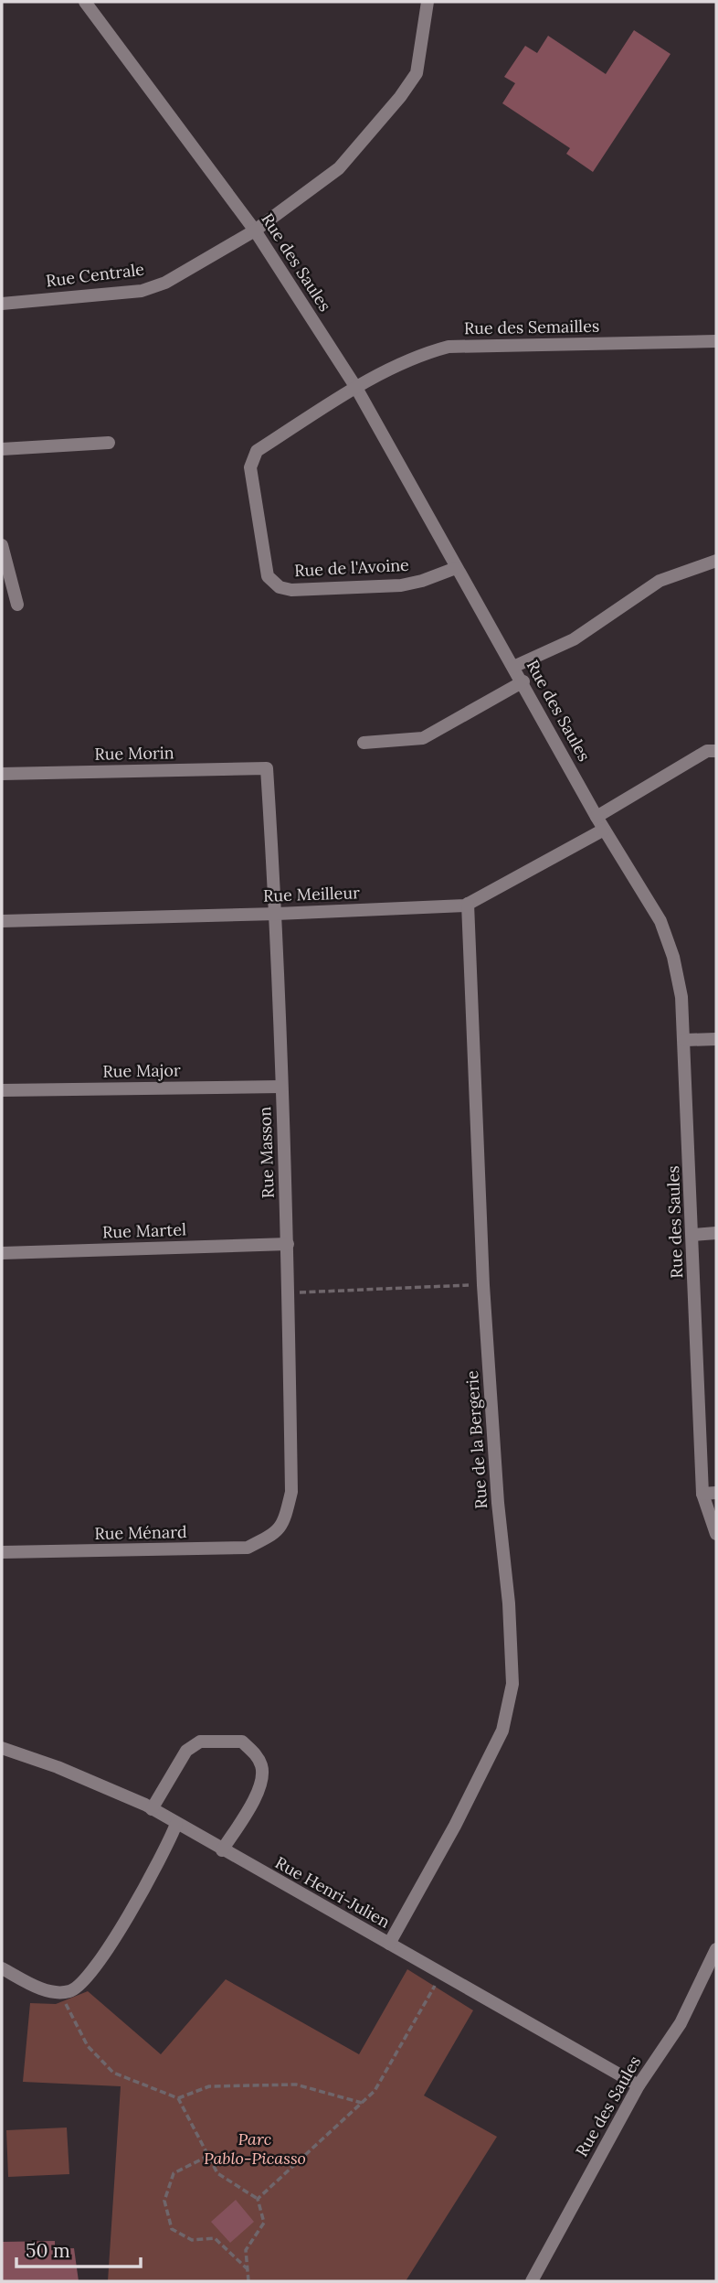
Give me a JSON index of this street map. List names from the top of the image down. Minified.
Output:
{"streets":{"street":["Rue des Saules","Rue Centrale","Rue des Semailles","Rue de l'Avoine","Rue Morin","Rue Meilleur","Rue Major","Rue Masson","Rue Martel","Rue de la Bergerie","Rue Ménard","Rue Henri-Julien"]},"crossings":[["Rue des Saules","Rue Centrale"],["Rue des Saules","Rue des Semailles"],["Rue des Saules","Rue de l'Avoine"],["Rue des Saules","Rue Meilleur"],["Rue des Saules","Rue Henri-Julien"],["Rue des Semailles","Rue de l'Avoine"],["Rue Morin","Rue Masson"],["Rue Meilleur","Rue Masson"],["Rue Meilleur","Rue de la Bergerie"],["Rue Major","Rue Masson"],["Rue Masson","Rue Martel"],["Rue Masson","Rue Ménard"],["Rue de la Bergerie","Rue Henri-Julien"]],"parks":["Parc Pablo-Picasso"],"scale_bar":"50 m"}
